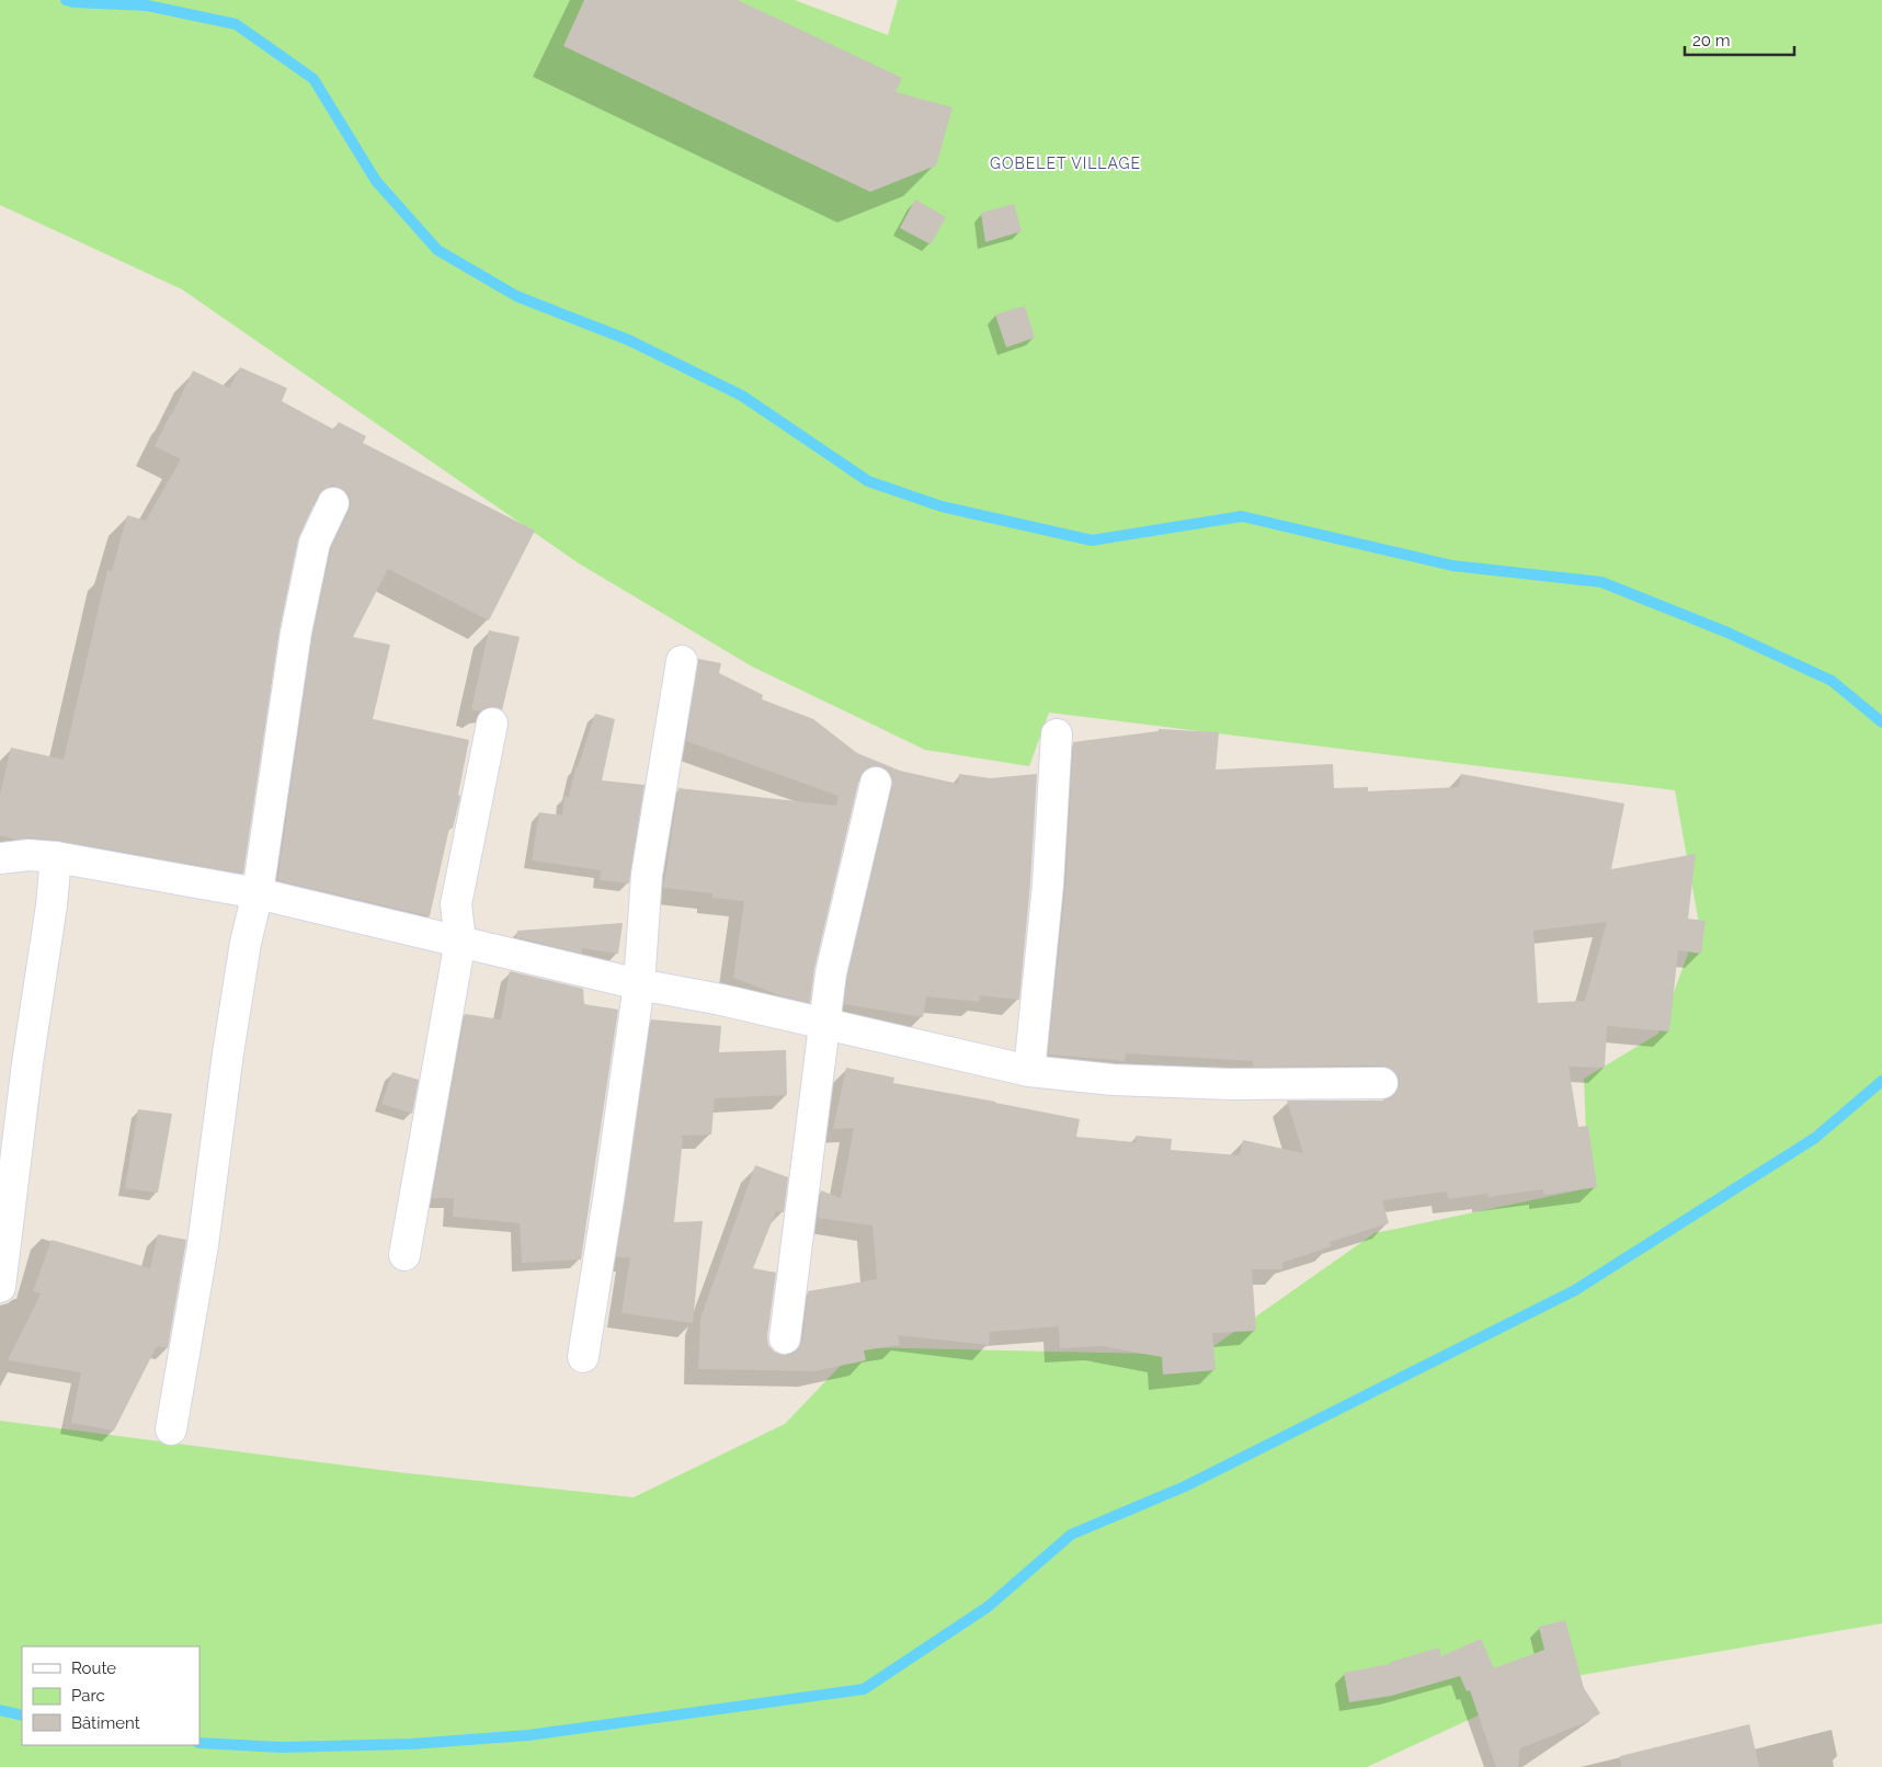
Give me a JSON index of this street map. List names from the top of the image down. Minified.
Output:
{"districts":["GOBELET VILLAGE"],"legend":["Route","Parc","Bâtiment"],"scale_bar":"20 m"}
